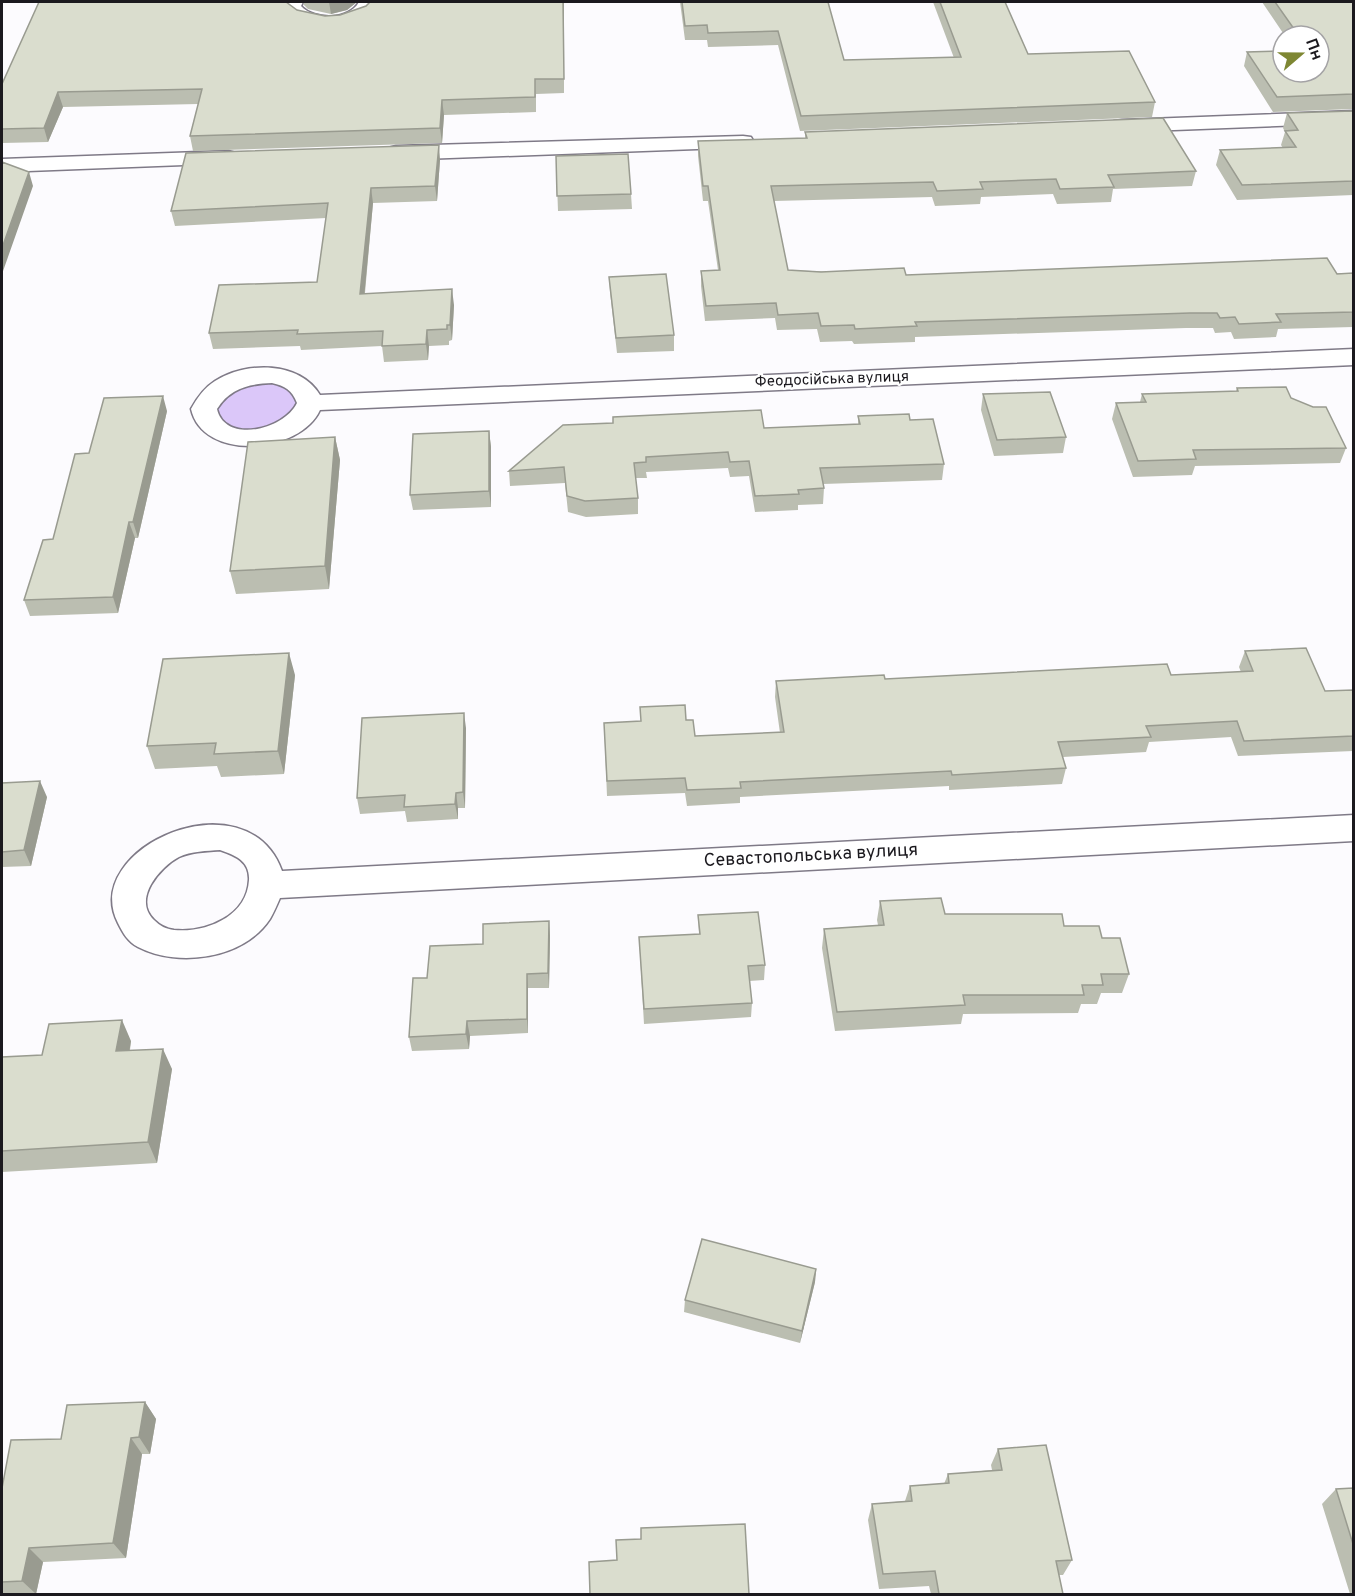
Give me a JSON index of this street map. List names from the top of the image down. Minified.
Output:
{"streets":{"street":["Феодосійська вулиця","Севастопольська вулиця"]},"north":"right"}
